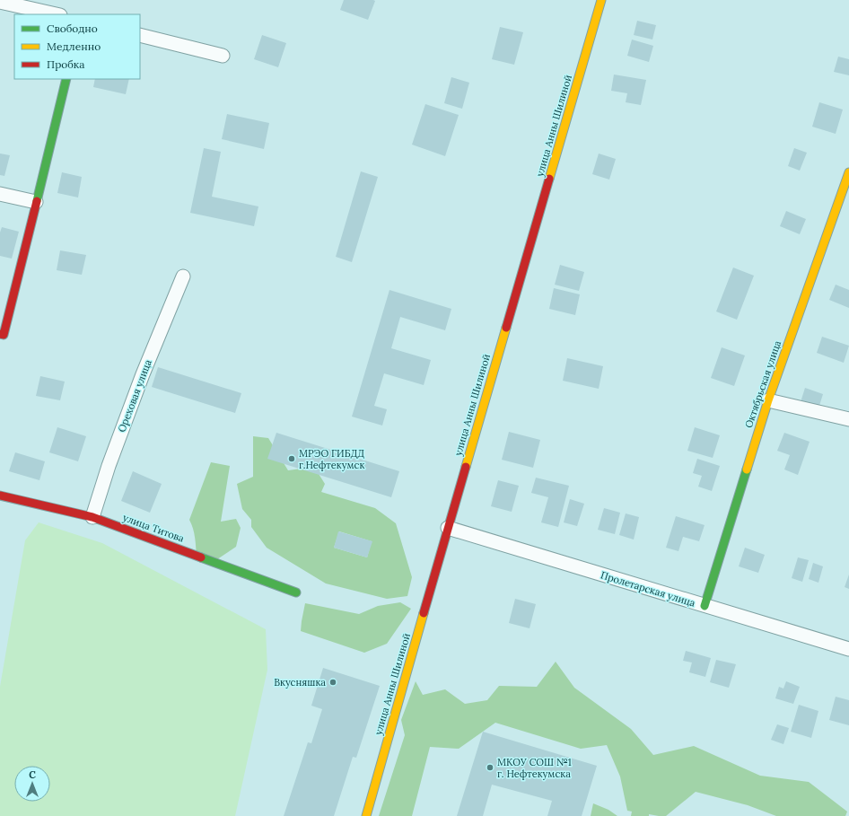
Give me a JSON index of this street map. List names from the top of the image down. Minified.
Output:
{"streets":{"street":["улица Анны Шилиной","Октябрьская улица","Ореховая улица","улица Титова","Пролетарская улица"]},"crossings":[["улица Анны Шилиной","Пролетарская улица"],["Октябрьская улица","Пролетарская улица"],["Ореховая улица","улица Титова"]],"places":["МРЭО ГИБДД г.Нефтекумск","Вкусняшка","МКОУ СОШ №1 г. Нефтекумска"],"legend":["Свободно","Медленно","Пробка"],"north":"top"}
